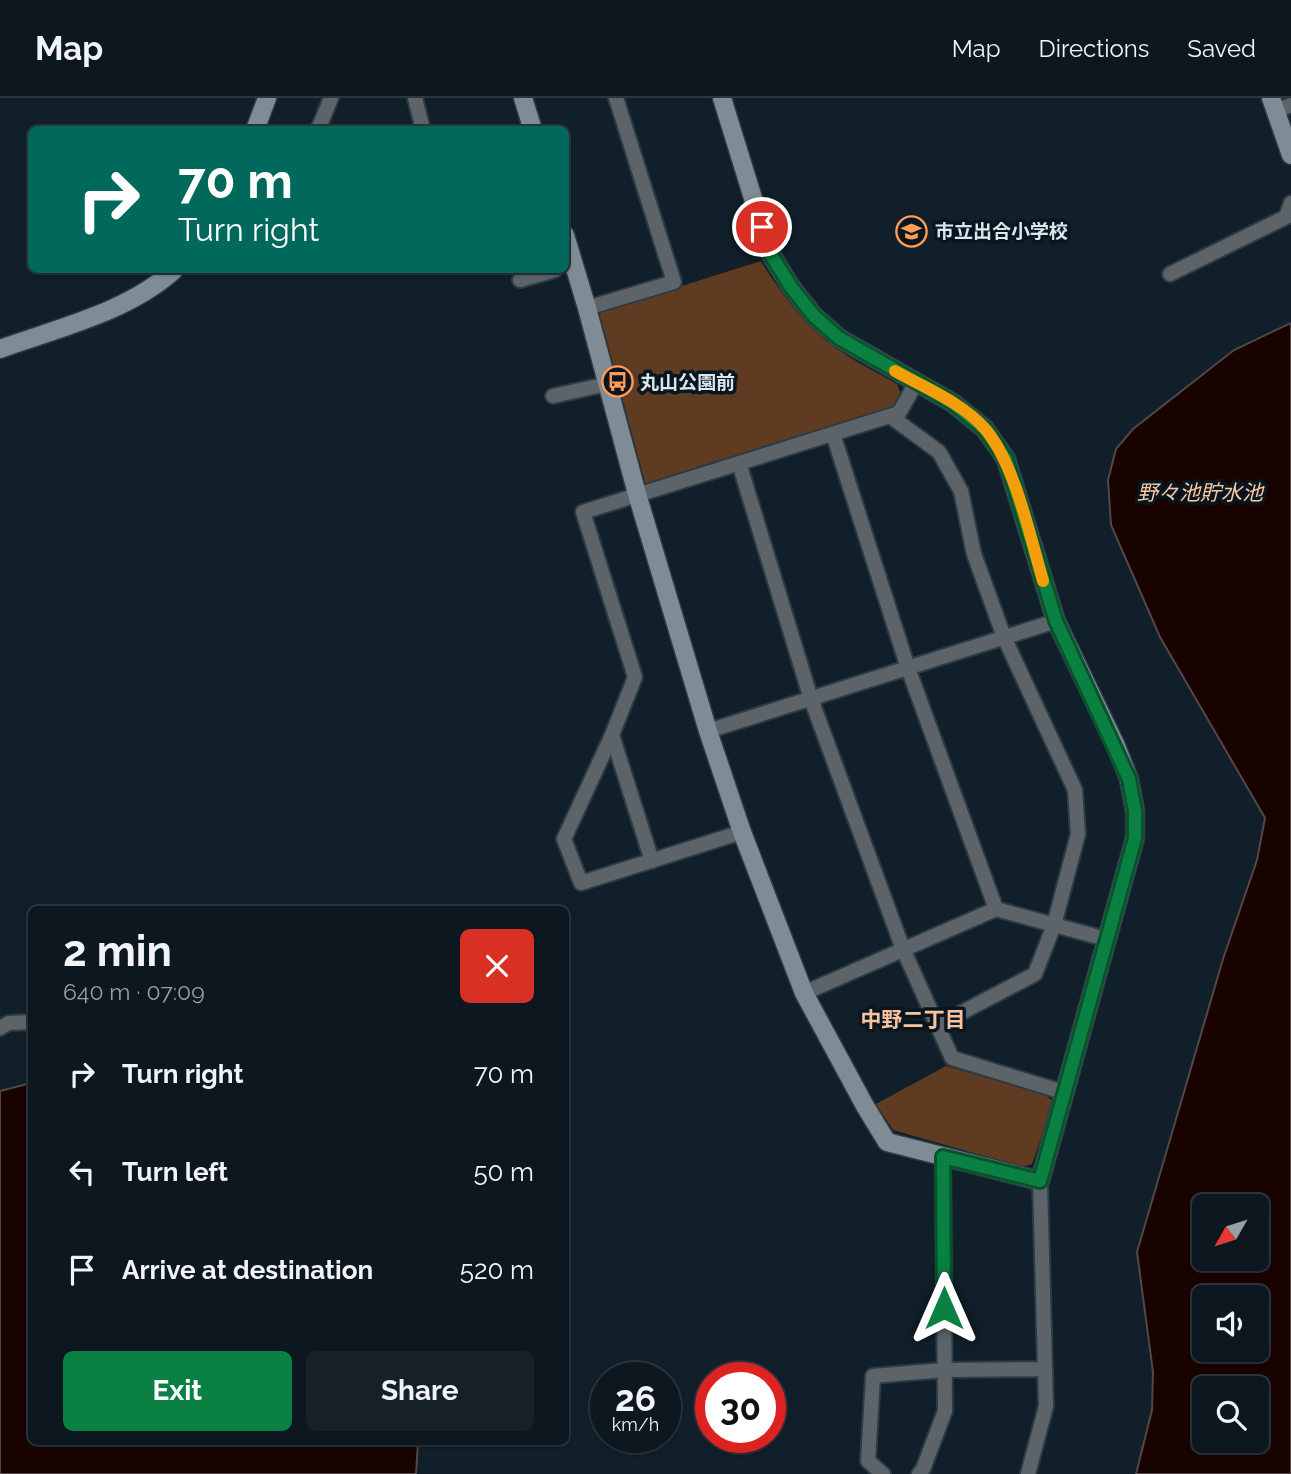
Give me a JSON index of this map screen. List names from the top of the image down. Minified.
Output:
{"districts":["中野二丁目"],"water":["野々池貯水池"],"places":{"school or university":["市立出合小学校"],"bus stop":["丸山公園前"]},"north":"bottom left","page":{"header":"Map","nav":["Map","Directions","Saved"],"turn":["70 m","Turn right"],"heading":["2 min","640 m · 07:09"],"list":[{"name":"Turn right","value":"70 m"},{"name":"Turn left","value":"50 m"},{"name":"Arrive at destination","value":"520 m"}],"buttons":["Exit","Share"],"speed":"26 km/h","limit":"30"}}
